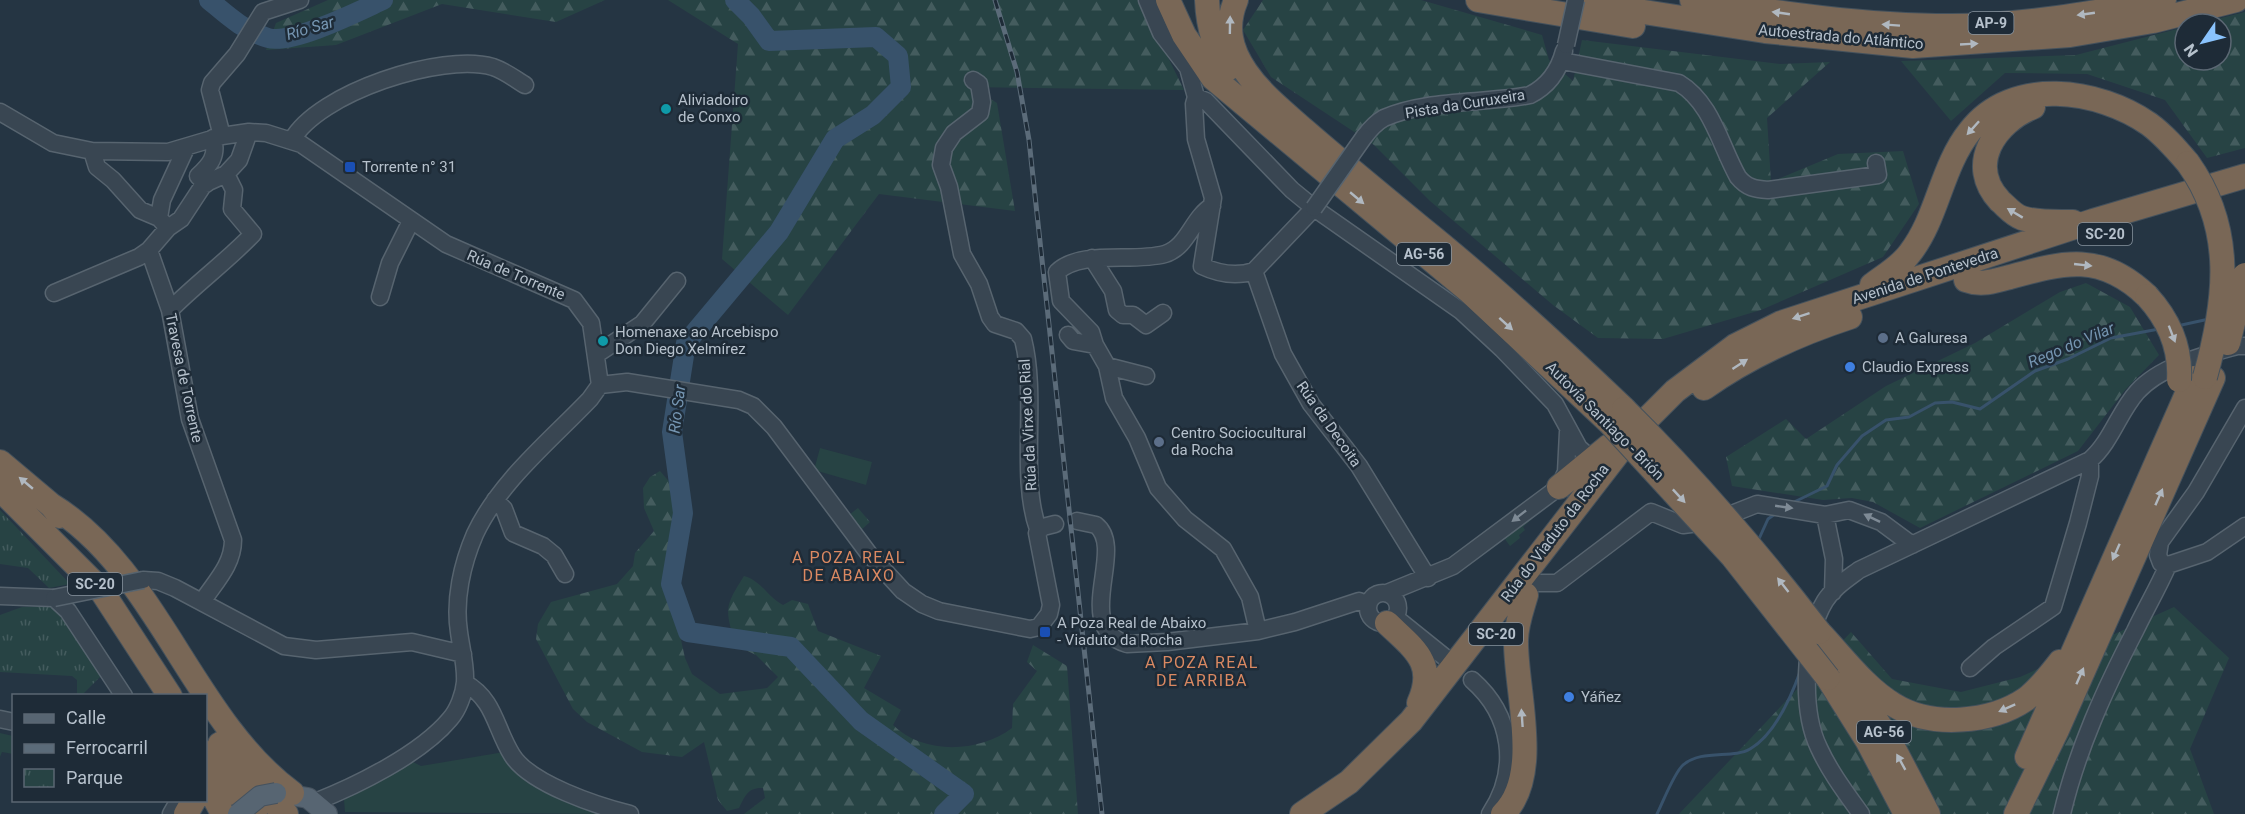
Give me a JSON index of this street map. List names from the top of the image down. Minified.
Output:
{"streets":{"highway":["AP-9","Autoestrada do Atlántico","SC-20","AG-56","Avenida de Pontevedra","Autovía Santiago - Brión","Rúa do Viaduto da Rocha"],"street":["Pista da Curuxeira","Rúa de Torrente","Travesa de Torrente","Rúa da Decoita","Rúa da Virxe do Rial"]},"crossings":[["Pista da Curuxeira","Rúa da Decoita"],["Avenida de Pontevedra","Rúa do Viaduto da Rocha"]],"districts":["A POZA REAL DE ABAIXO","A POZA REAL DE ARRIBA"],"water":["Río Sar","Rego do Vilar"],"places":{"other":["Aliviadoiro de Conxo","A Galuresa","Homenaxe ao Arcebispo Don Diego Xelmírez","Claudio Express","Centro Sociocultural da Rocha","Yáñez"],"transit":["Torrente n° 31","A Poza Real de Abaixo - Viaduto da Rocha"]},"legend":["Calle","Ferrocarril","Parque"],"north":"bottom left"}
